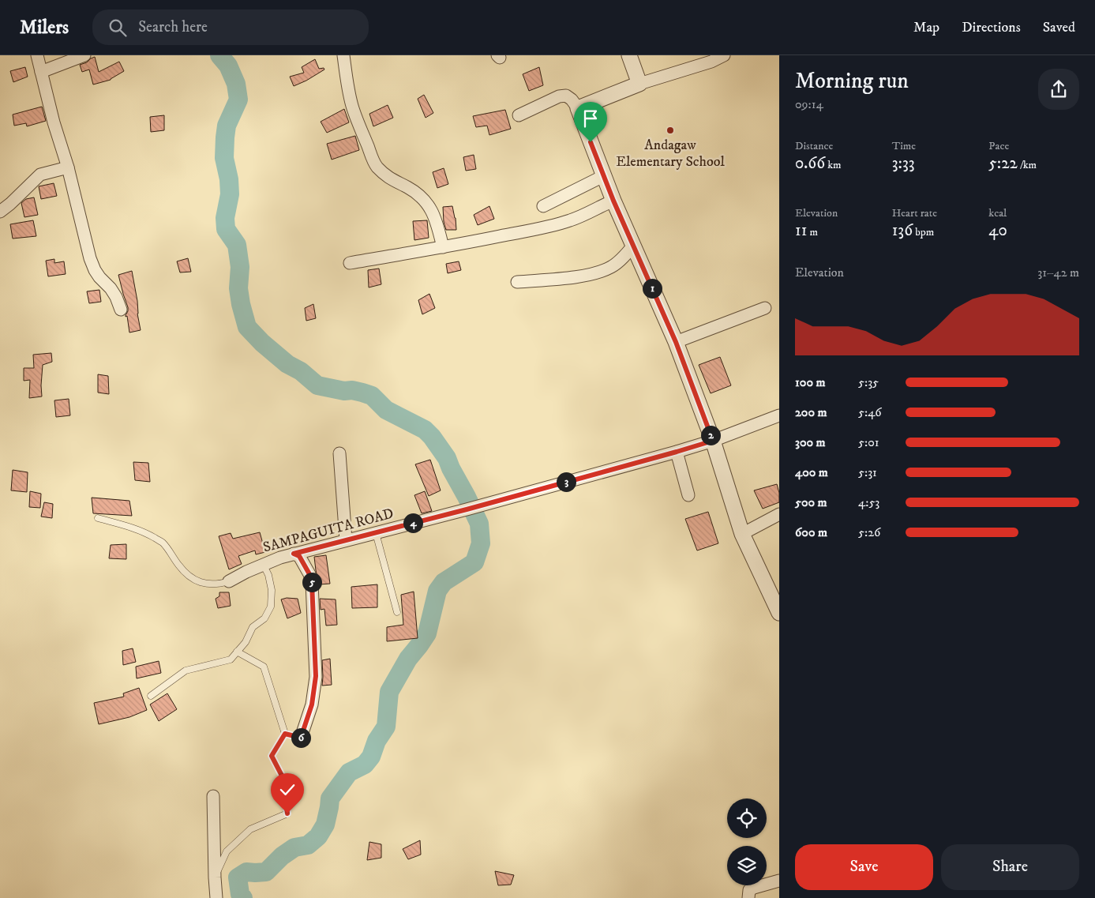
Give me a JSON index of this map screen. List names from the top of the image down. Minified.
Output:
{"streets":{"street":["SAMPAGUITA ROAD"]},"places":["Andagaw Elementary School"],"page":{"header":"Milers","search":"Search here","nav":["Map","Directions","Saved"],"heading":["Morning run","09:14"],"stats":[["Distance","0.66 km"],["Time","3:33"],["Pace","5:22 /km"],["Elevation","11 m"],["Heart rate","136 bpm"],["kcal","40"]],"chart":["Elevation","31–42 m"],"pins":["1","2","3","4","5","6"],"list":[{"name":"100 m","note":"5:35"},{"name":"200 m","note":"5:46"},{"name":"300 m","note":"5:01"},{"name":"400 m","note":"5:31"},{"name":"500 m","note":"4:53"},{"name":"600 m","note":"5:26"}],"buttons":["Save","Share"]}}
